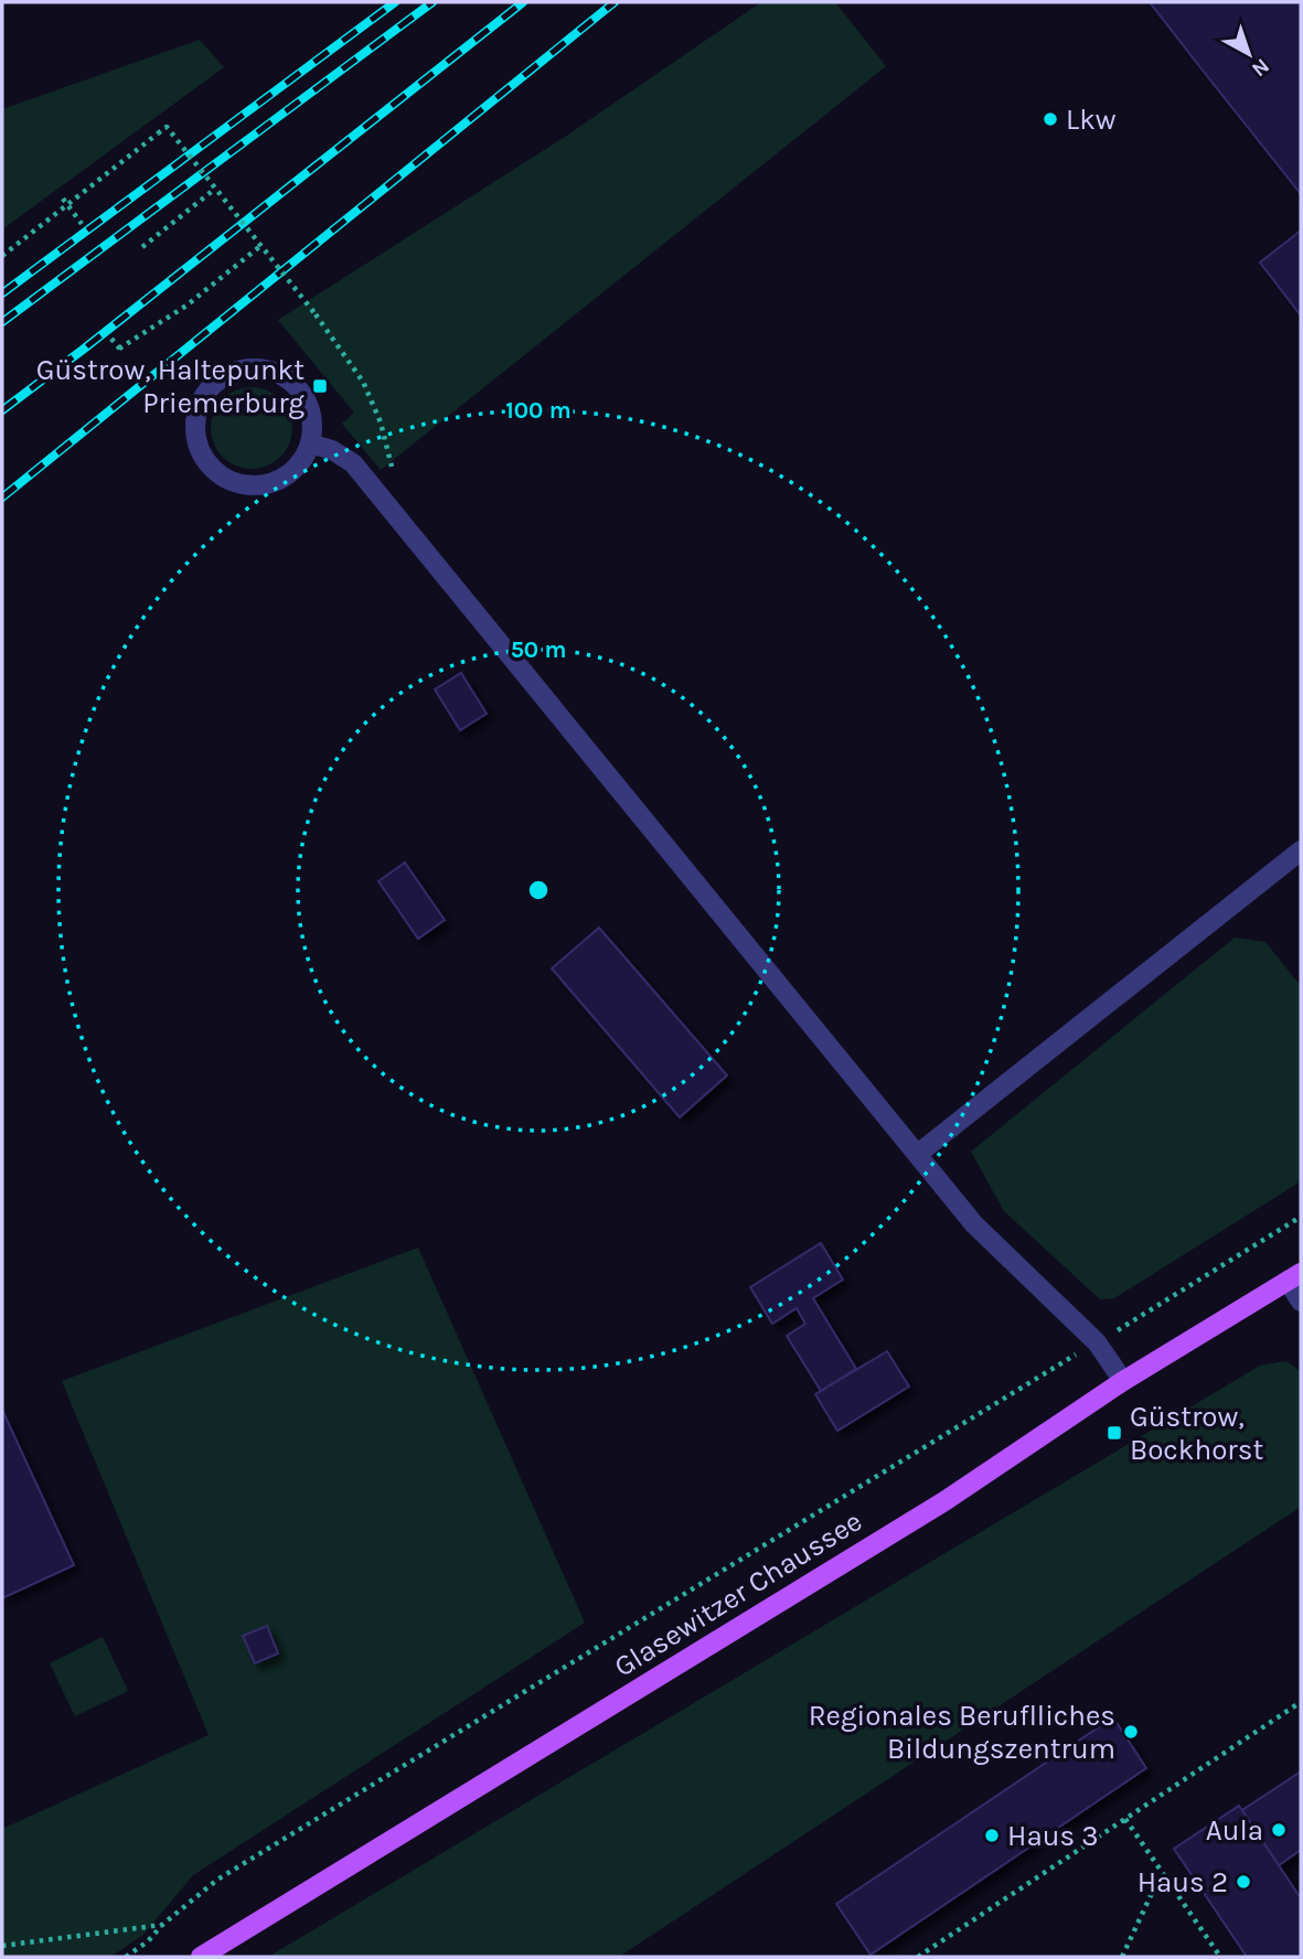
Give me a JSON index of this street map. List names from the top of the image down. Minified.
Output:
{"streets":{"main road":["Glasewitzer Chaussee"]},"places":{"other":["Lkw","Regionales Beruflliches Bildungszentrum","Aula","Haus 3","Haus 2"],"transit":["Güstrow, Haltepunkt Priemerburg","Güstrow, Bockhorst"]},"north":"bottom right","rings":["100 m","50 m"]}
